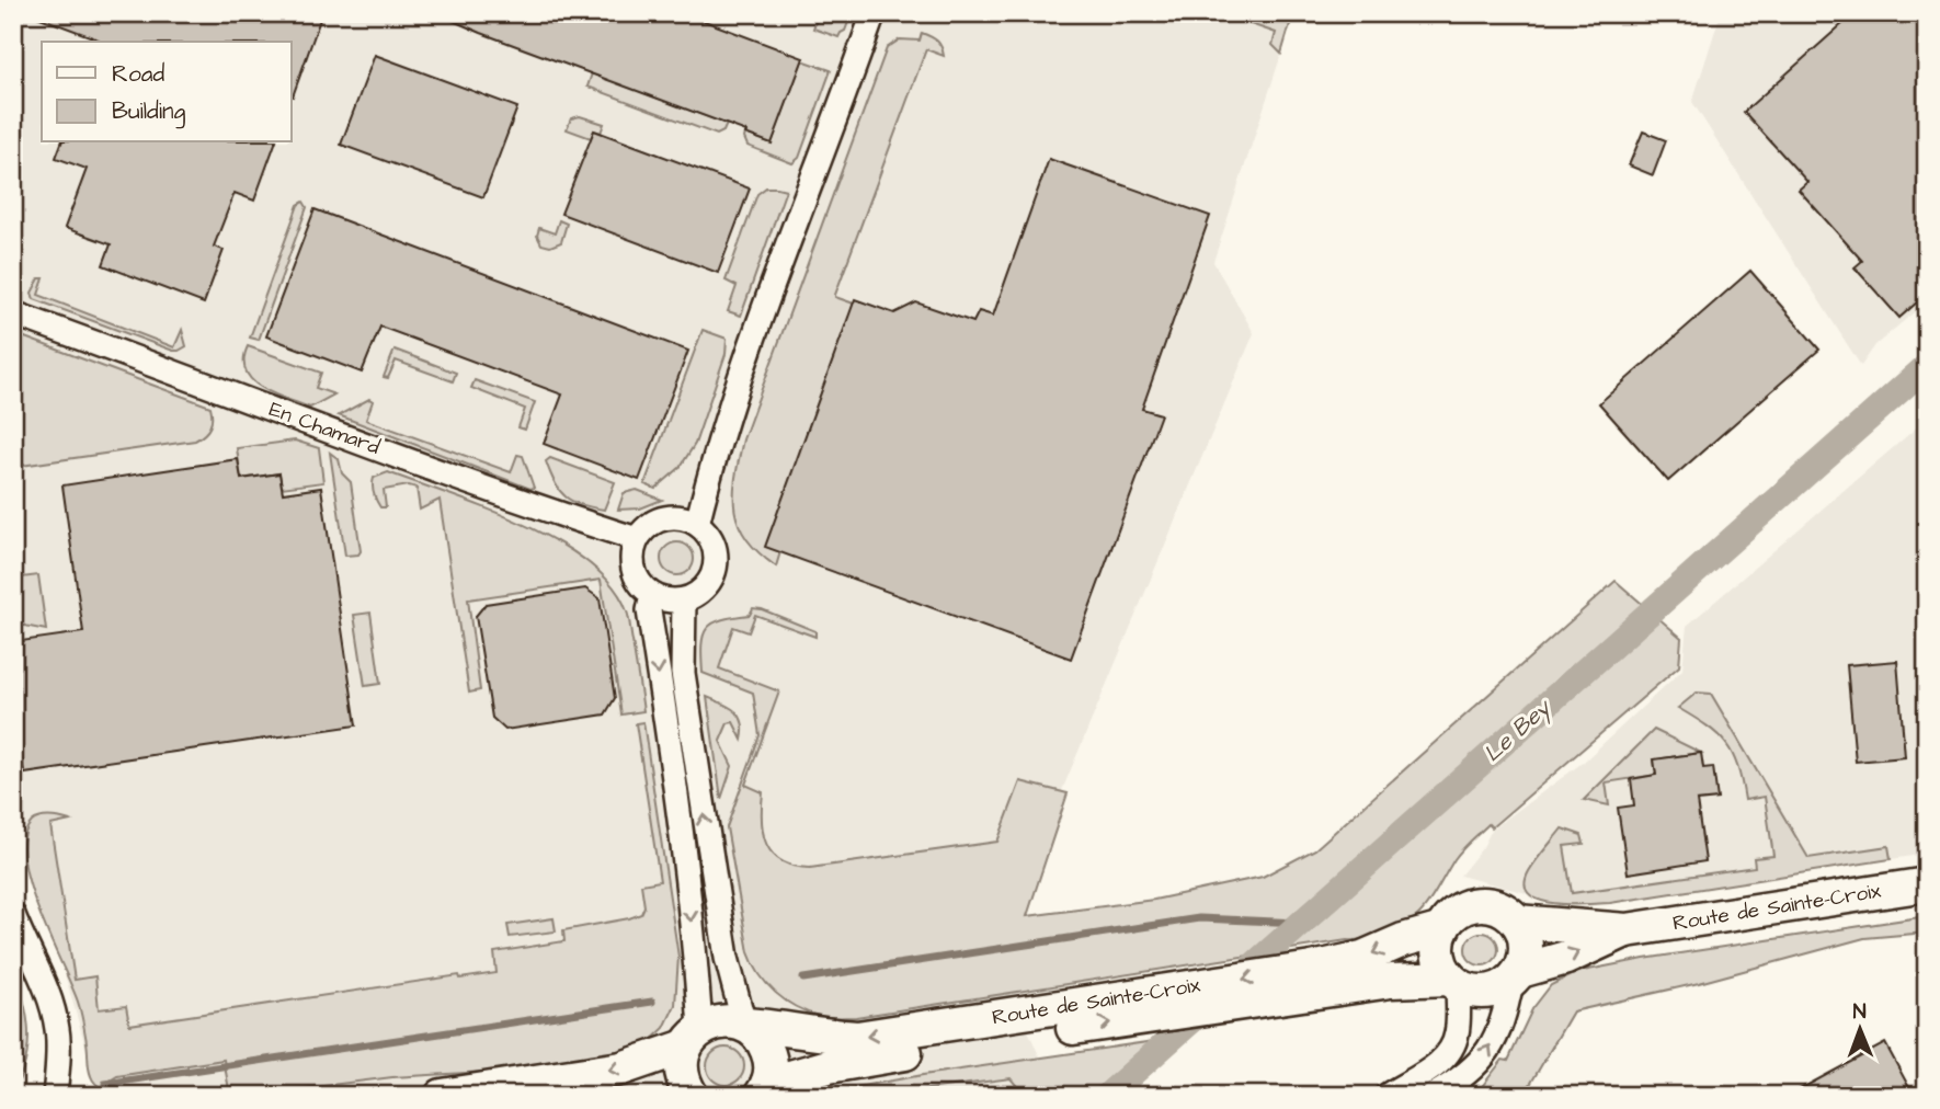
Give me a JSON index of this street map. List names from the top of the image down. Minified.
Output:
{"streets":{"main road":["Route de Sainte-Croix"],"street":["En Chamard"]},"water":["Le Bey"],"legend":["Road","Building"],"north":"top"}
